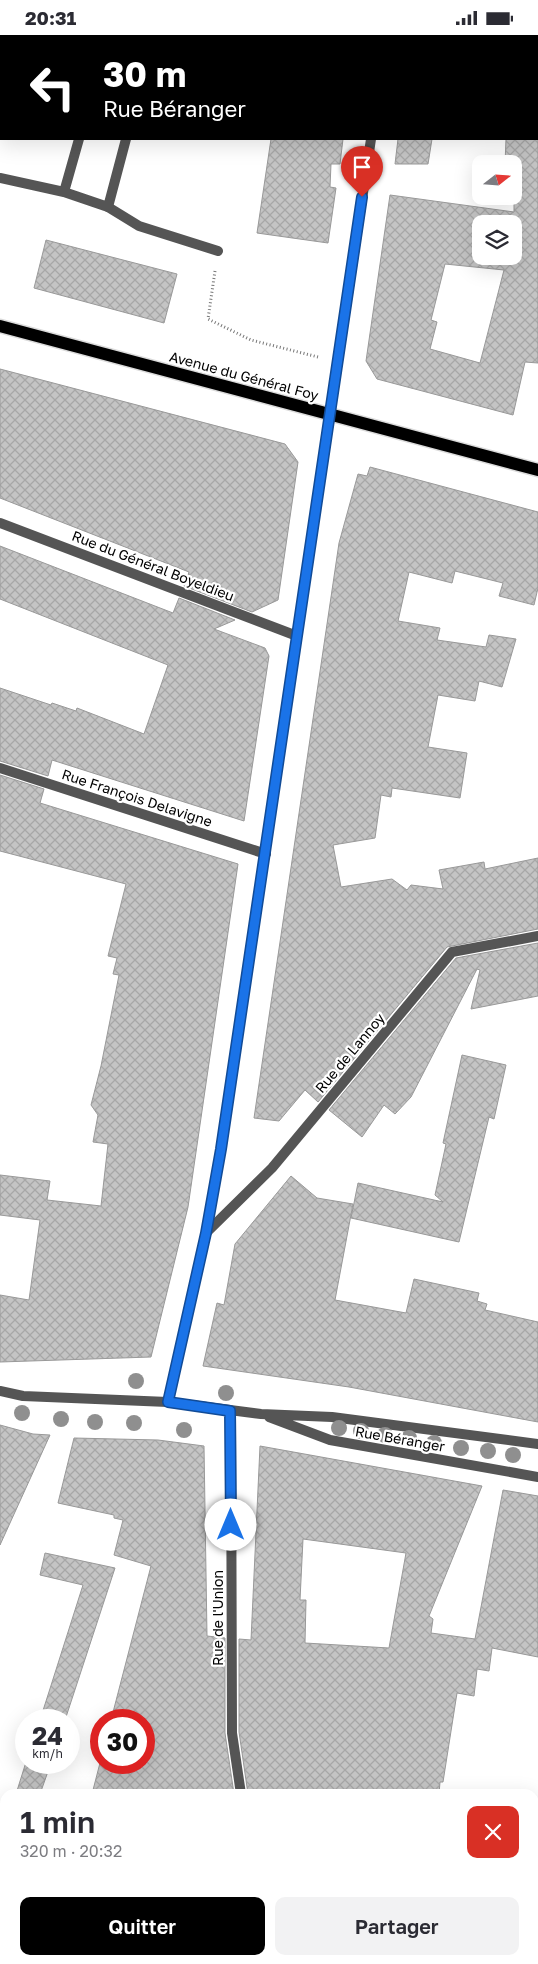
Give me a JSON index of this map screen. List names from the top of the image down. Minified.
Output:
{"streets":{"main road":["Avenue du Général Foy"],"street":["Rue du Général Boyeldieu","Rue François Delavigne","Rue de Lannoy","Rue Béranger","Rue de l'Union"]},"crossings":[["Rue Béranger","Rue de l'Union"]],"north":"right","page":{"status":"20:31","turn":["30 m","Rue Béranger"],"speed":"24 km/h","limit":"30","heading":["1 min","320 m · 20:32"],"buttons":["Quitter","Partager"]}}
